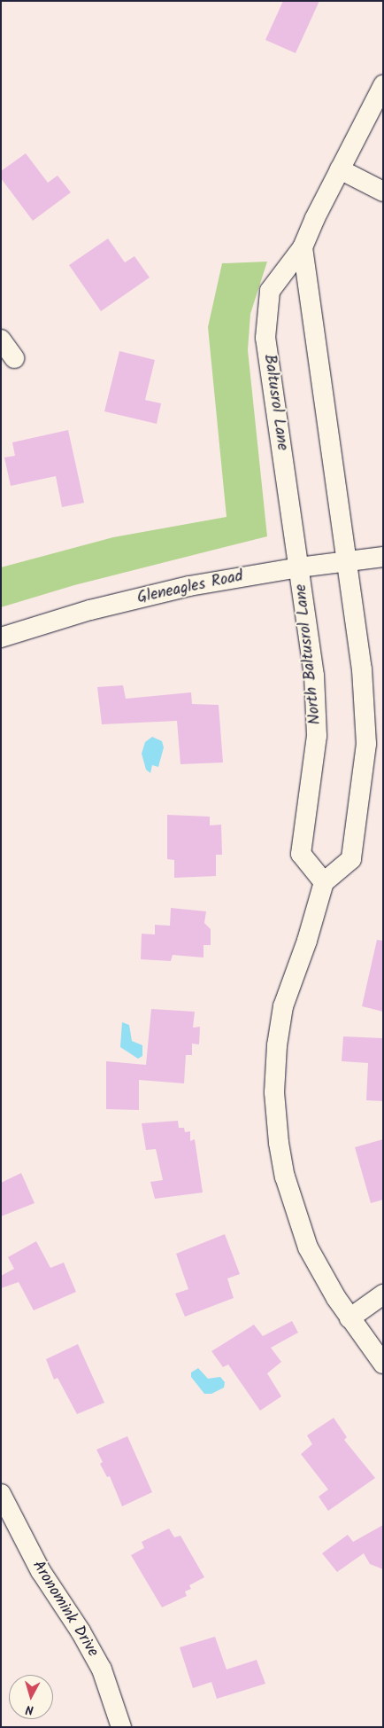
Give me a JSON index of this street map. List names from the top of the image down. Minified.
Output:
{"streets":{"street":["Baltusrol Lane","Gleneagles Road","North Baltusrol Lane","Aronomink Drive"]},"crossings":[["Baltusrol Lane","Gleneagles Road"],["Baltusrol Lane","North Baltusrol Lane"],["Gleneagles Road","North Baltusrol Lane"]],"north":"bottom"}
